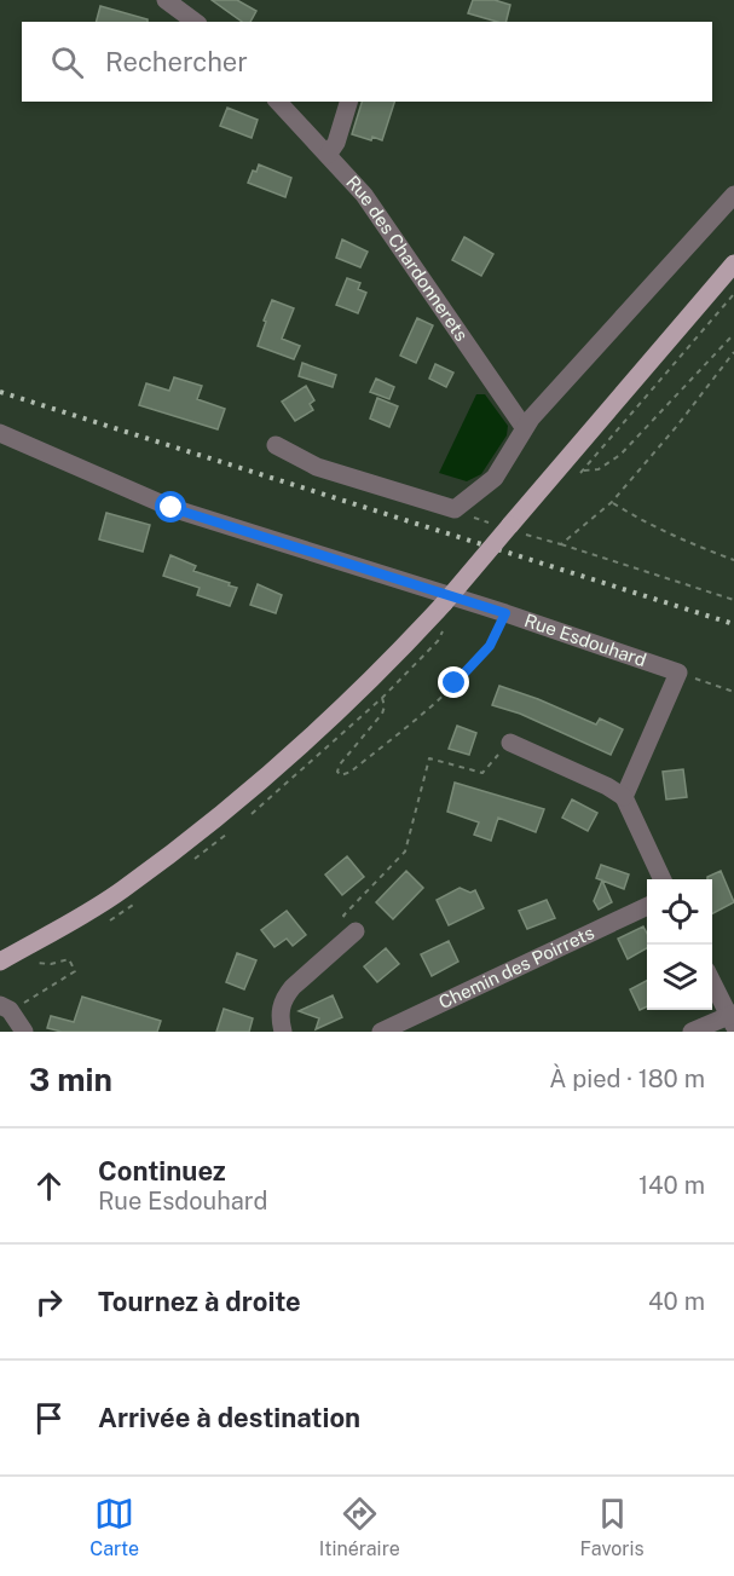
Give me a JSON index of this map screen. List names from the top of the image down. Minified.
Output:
{"streets":{"street":["Rue des Chardonnerets","Rue Esdouhard","Chemin des Poirrets"]},"page":{"search":"Rechercher","heading":["3 min","À pied · 180 m"],"list":[["Continuez","Rue Esdouhard","140 m"],["Tournez à droite","40 m"],"Arrivée à destination"],"nav":["Carte","Itinéraire","Favoris"]}}
